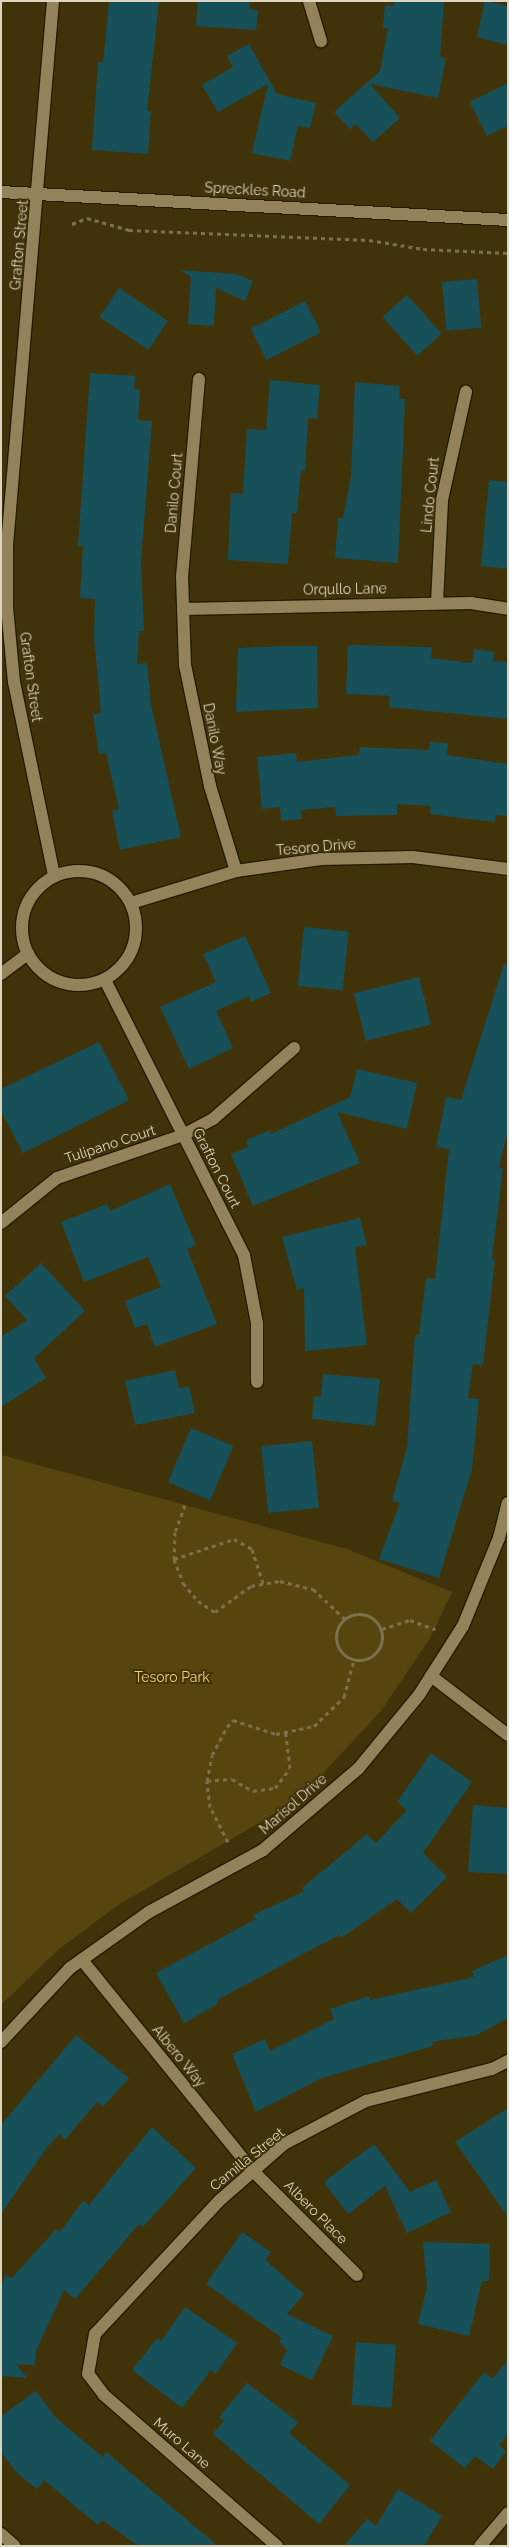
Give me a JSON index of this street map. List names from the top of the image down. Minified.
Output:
{"streets":{"street":["Spreckles Road","Grafton Street","Danilo Court","Lindo Court","Orqullo Lane","Danilo Way","Tesoro Drive","Tulipano Court","Grafton Court","Marisol Drive","Albero Way","Camilla Street","Albero Place","Muro Lane"]},"crossings":[["Spreckles Road","Grafton Street"],["Grafton Street","Tesoro Drive"],["Grafton Street","Grafton Court"],["Danilo Court","Orqullo Lane"],["Danilo Court","Danilo Way"],["Lindo Court","Orqullo Lane"],["Orqullo Lane","Danilo Way"],["Danilo Way","Tesoro Drive"],["Tesoro Drive","Grafton Court"],["Tulipano Court","Grafton Court"],["Marisol Drive","Albero Way"],["Albero Way","Camilla Street"],["Albero Way","Albero Place"],["Camilla Street","Albero Place"],["Camilla Street","Muro Lane"]],"parks":["Tesoro Park"]}
